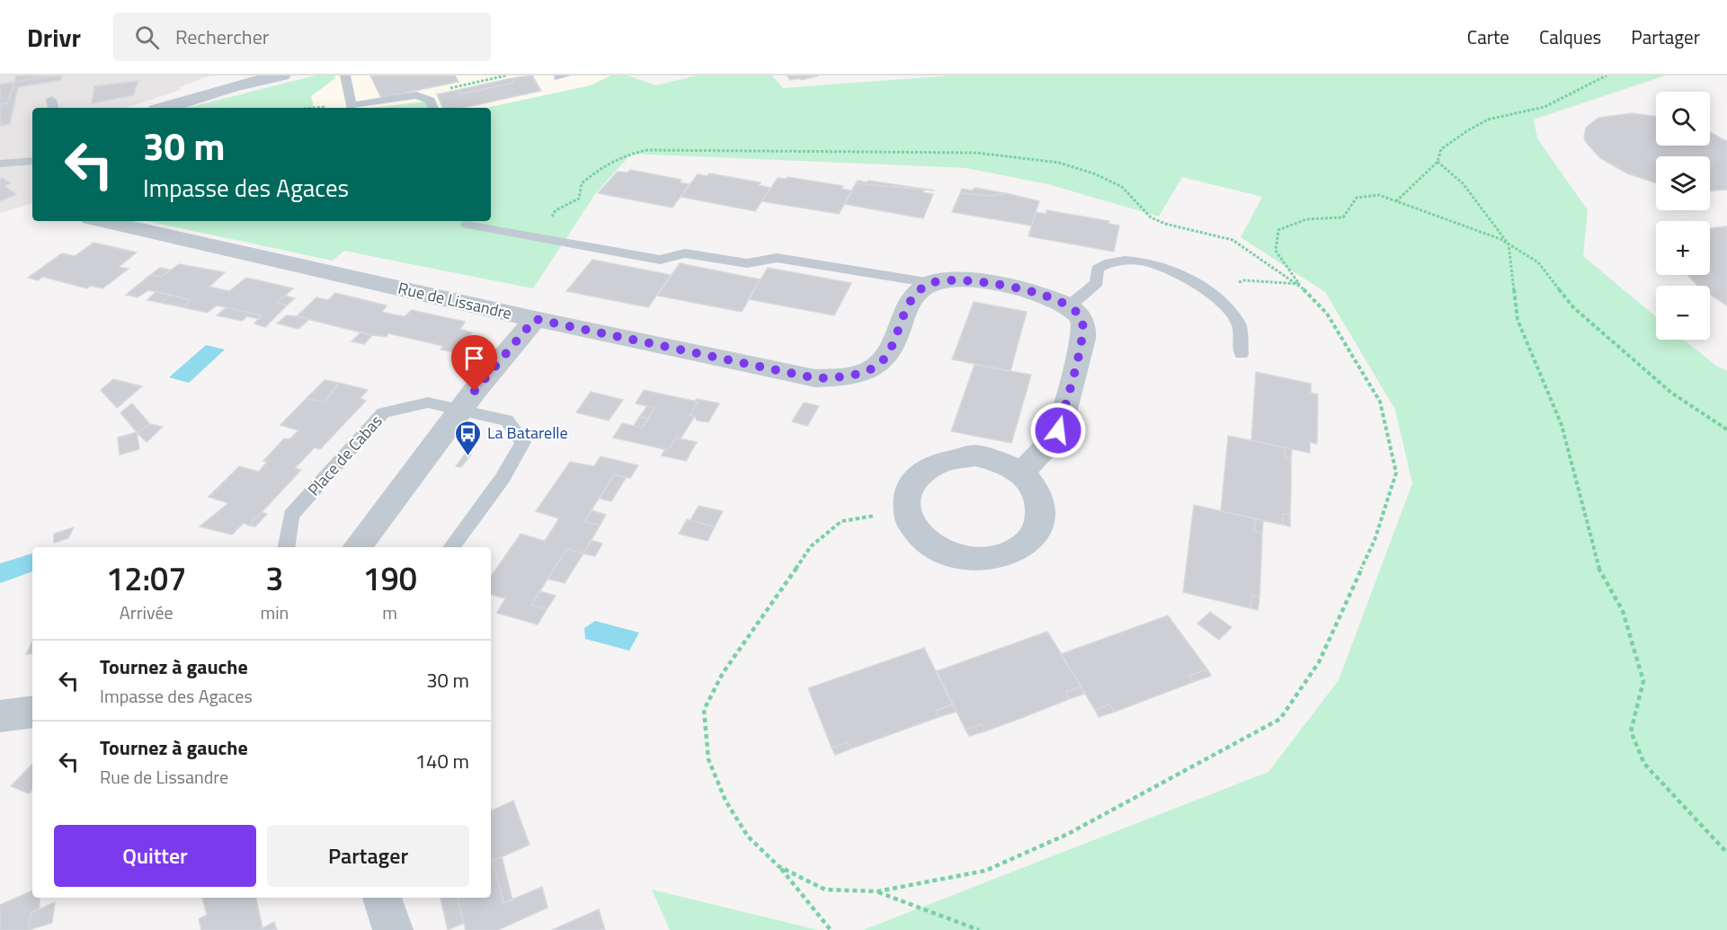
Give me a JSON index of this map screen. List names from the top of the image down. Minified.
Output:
{"streets":{"street":["Rue de Lissandre"],"lane":["Place de Cabas"]},"crossings":[["Rue de Lissandre","Place de Cabas"]],"places":{"bus stop":["La Batarelle"]},"page":{"header":"Drivr","search":"Rechercher","nav":["Carte","Calques","Partager"],"map_buttons":["+","−"],"turn":["30 m","Impasse des Agaces"],"eta":["12:07","Arrivée","3","min","190","m"],"list":[{"name":"Tournez à gauche","note":"Impasse des Agaces","value":"30 m"},{"name":"Tournez à gauche","note":"Rue de Lissandre","value":"140 m"}],"buttons":["Quitter","Partager"]}}
